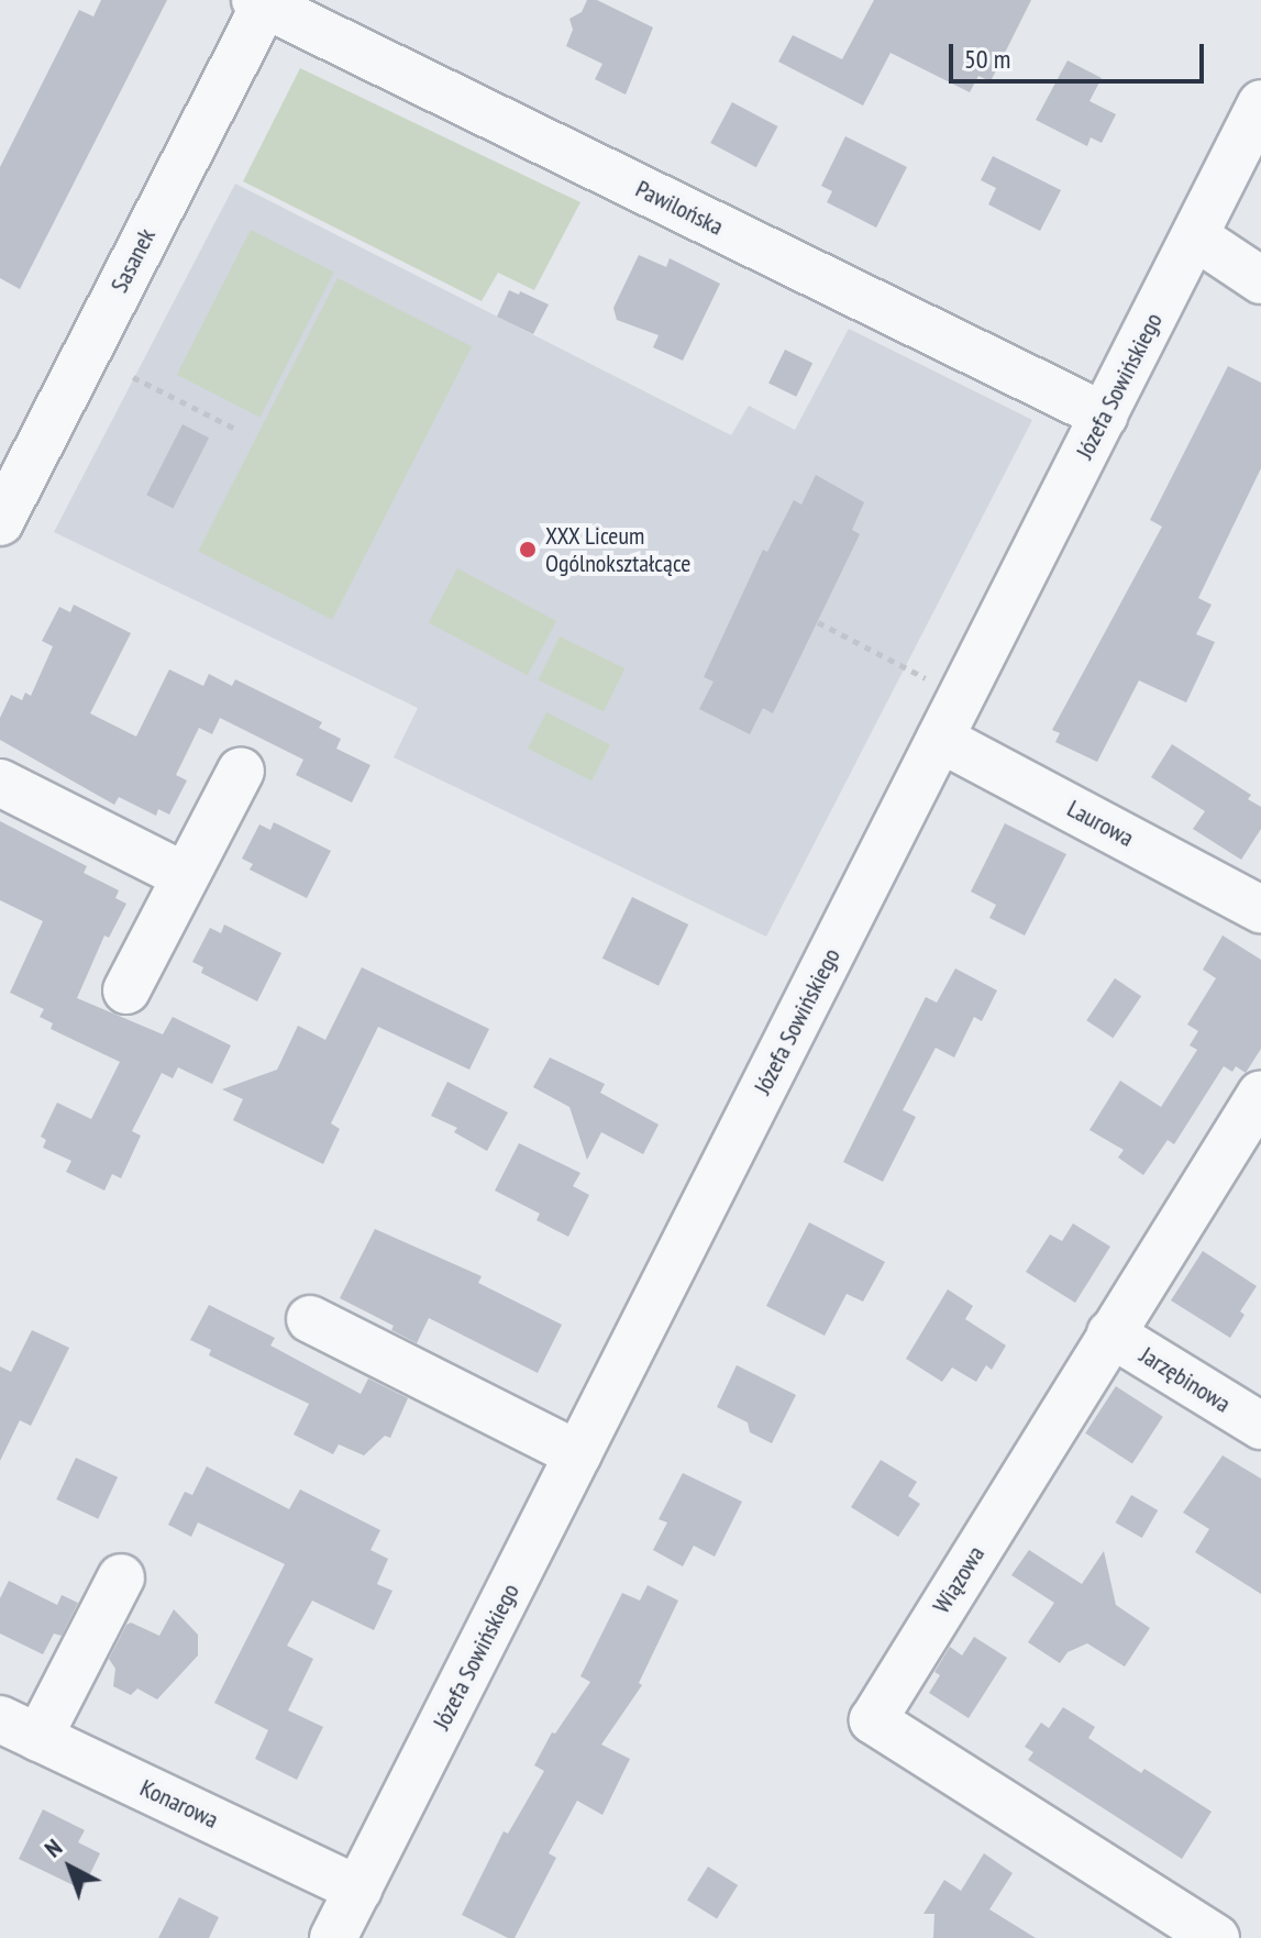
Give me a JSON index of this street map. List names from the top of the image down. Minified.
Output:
{"streets":{"street":["Pawilońska","Sasanek","Józefa Sowińskiego","Laurowa","Jarzębinowa","Wiązowa","Konarowa"]},"crossings":[["Pawilońska","Sasanek"],["Pawilońska","Józefa Sowińskiego"],["Józefa Sowińskiego","Laurowa"],["Józefa Sowińskiego","Konarowa"],["Jarzębinowa","Wiązowa"]],"places":["XXX Liceum Ogólnokształcące"],"scale_bar":"50 m","north":"top left"}
